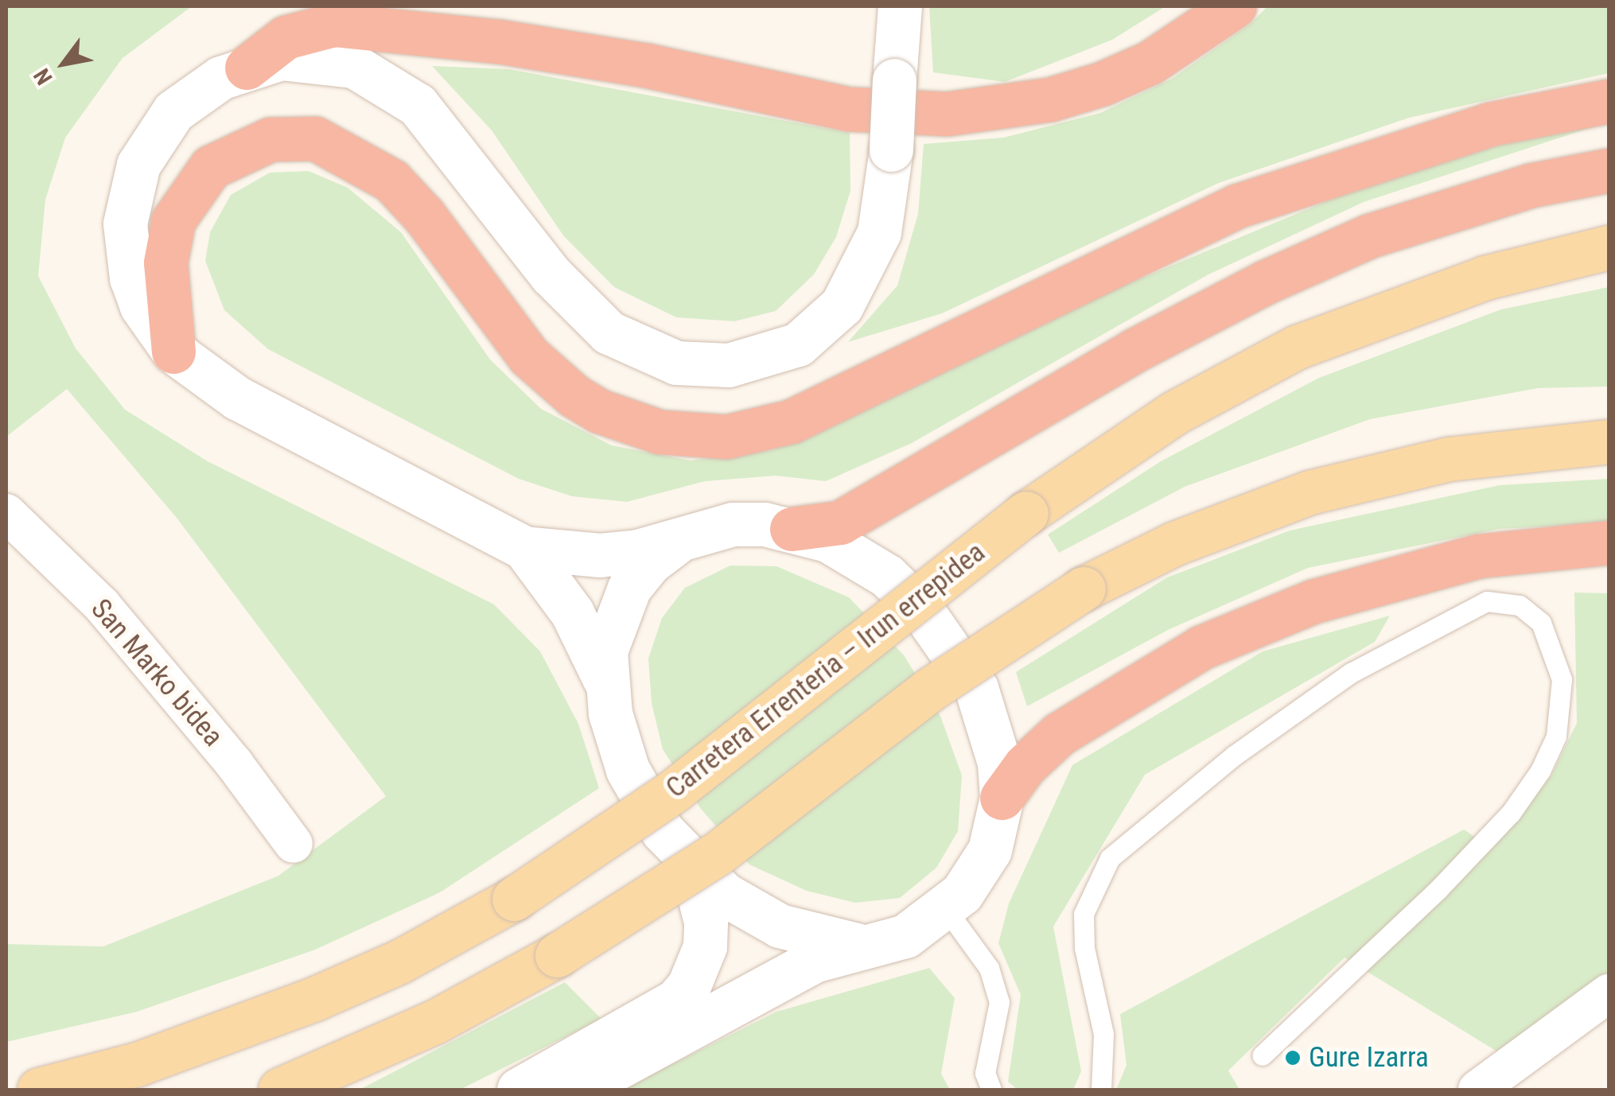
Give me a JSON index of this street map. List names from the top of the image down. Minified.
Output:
{"streets":{"main road":["Carretera Errenteria – Irun errepidea"],"street":["San Marko bidea"]},"places":["Gure Izarra"],"north":"bottom left"}
